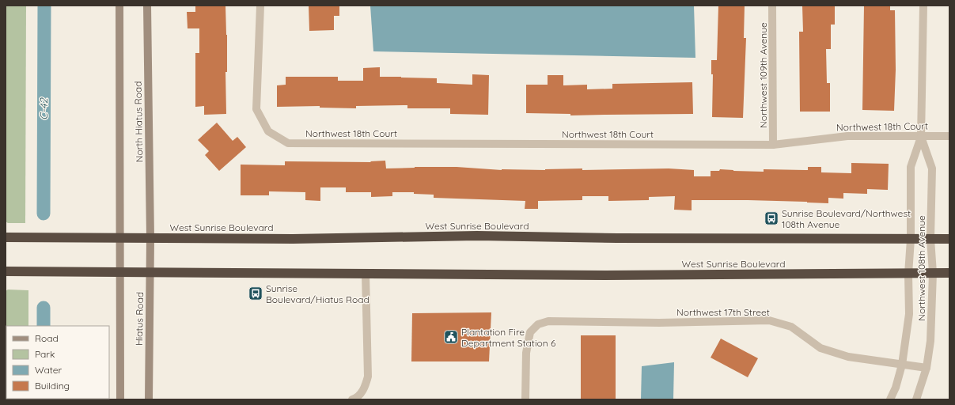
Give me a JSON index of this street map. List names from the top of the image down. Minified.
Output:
{"streets":{"highway":["West Sunrise Boulevard"],"main road":["North Hiatus Road","Hiatus Road"],"street":["Northwest 109th Avenue","Northwest 18th Court","Northwest 108th Avenue","Northwest 17th Street"]},"crossings":[["Northwest 109th Avenue","Northwest 18th Court"],["North Hiatus Road","West Sunrise Boulevard"],["North Hiatus Road","Hiatus Road"],["Northwest 18th Court","Northwest 108th Avenue"],["West Sunrise Boulevard","Northwest 108th Avenue"],["West Sunrise Boulevard","Hiatus Road"],["Northwest 108th Avenue","Northwest 17th Street"]],"water":["C-42"],"places":{"bus stop":["Sunrise Boulevard/Northwest 108th Avenue","Sunrise Boulevard/Hiatus Road"],"public building":["Plantation Fire Department Station 6"]},"legend":["Road","Park","Water","Building"]}
